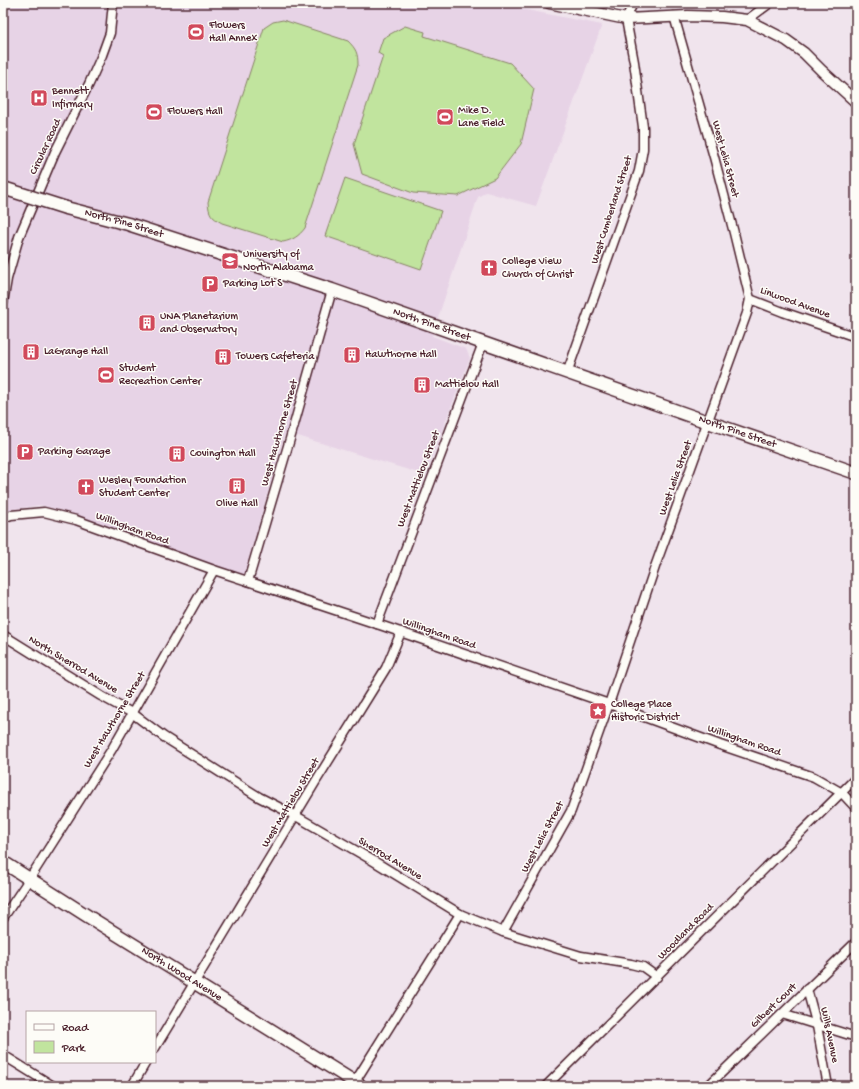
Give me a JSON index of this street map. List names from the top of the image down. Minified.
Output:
{"streets":{"main road":["North Pine Street","North Wood Avenue"],"street":["Circular Road","West Lelia Street","West Cumberland Street","Linwood Avenue","West Hawthorne Street","West Mattielou Street","Willingham Road","North Sherrod Avenue","Sherrod Avenue","Woodland Road","Gilbert Court","Wills Avenue"]},"crossings":[["West Lelia Street","North Pine Street"],["West Lelia Street","Linwood Avenue"],["West Lelia Street","Willingham Road"],["West Lelia Street","Sherrod Avenue"],["West Cumberland Street","North Pine Street"],["North Pine Street","West Hawthorne Street"],["North Pine Street","West Mattielou Street"],["West Hawthorne Street","Willingham Road"],["West Hawthorne Street","North Sherrod Avenue"],["West Hawthorne Street","Sherrod Avenue"],["West Hawthorne Street","North Wood Avenue"],["West Mattielou Street","Willingham Road"],["West Mattielou Street","Sherrod Avenue"],["West Mattielou Street","North Wood Avenue"],["Willingham Road","Woodland Road"],["North Sherrod Avenue","Sherrod Avenue"],["Sherrod Avenue","Woodland Road"],["Gilbert Court","Wills Avenue"]],"places":{"sports":["Flowers Hall Annex","Flowers Hall","Mike D. Lane Field","Student Recreation Center"],"hospital":["Bennett Infirmary"],"school or university":["University of North Alabama"],"church":["College View Church of Christ","Wesley Foundation Student Center"],"parking":["Parking Lot S","Parking Garage"],"building":["UNA Planetarium and Observatory","LaGrange Hall","Hawthorne Hall","Towers Cafeteria","Mattielou Hall","Covington Hall","Olive Hall"],"place":["College Place Historic District"]},"legend":["Road","Park"]}
